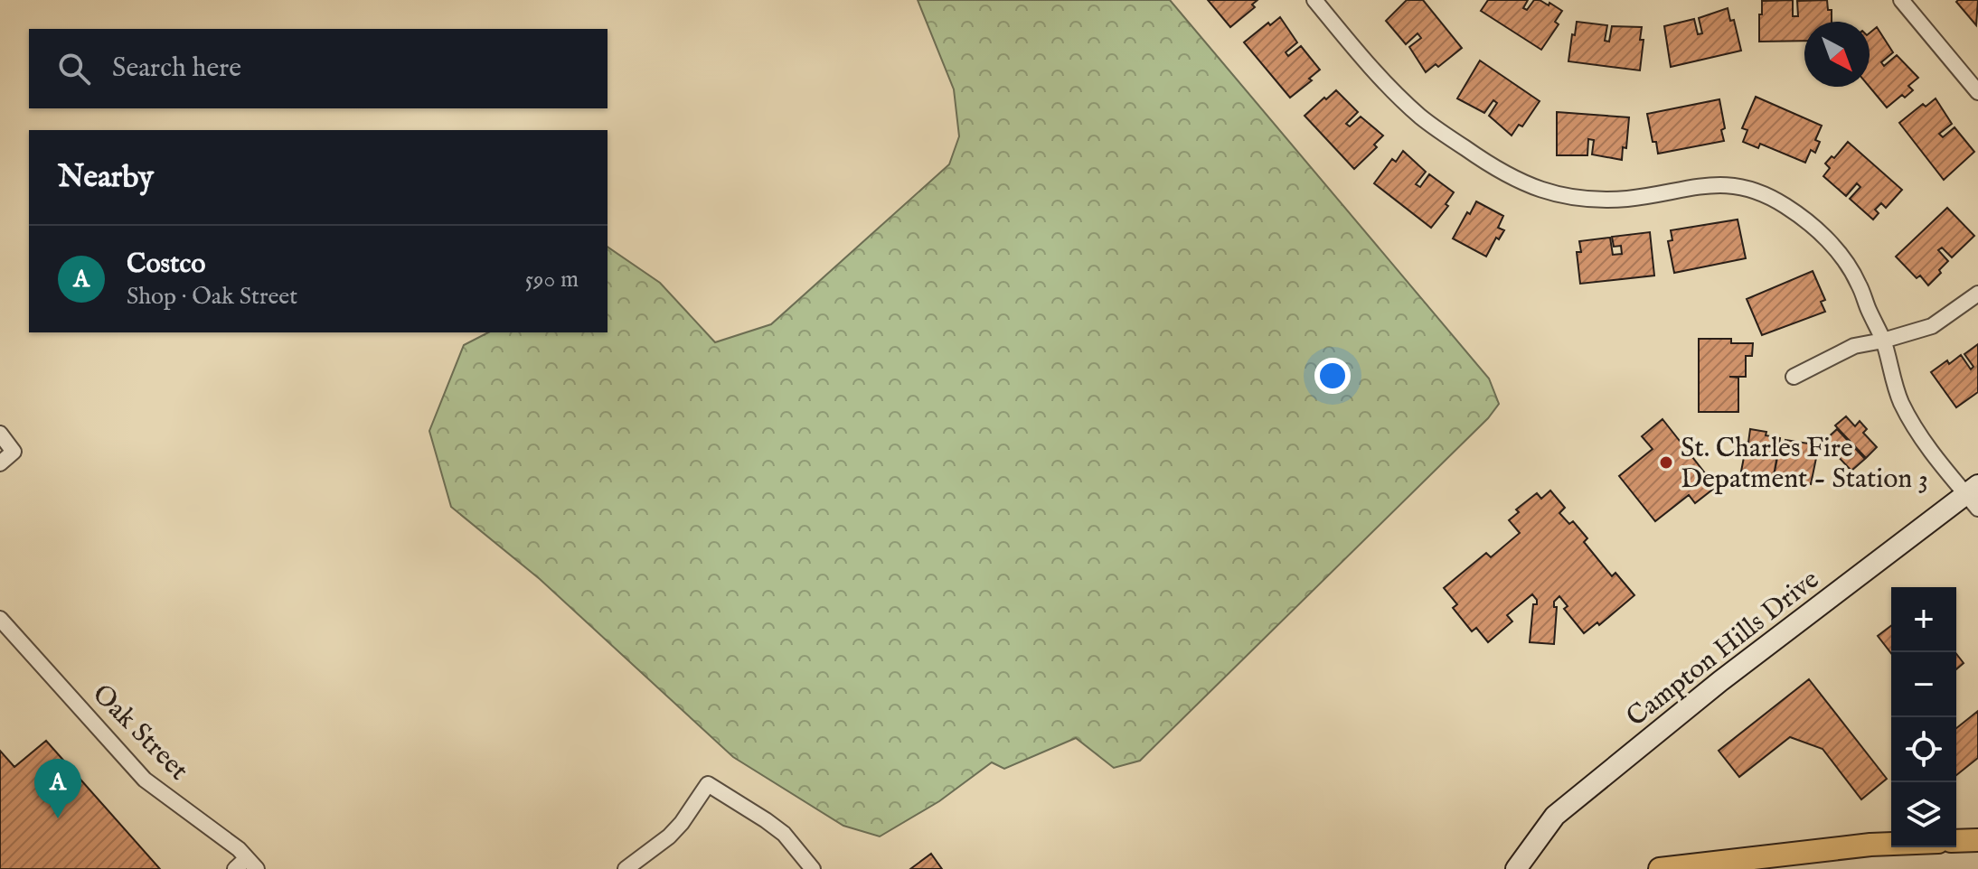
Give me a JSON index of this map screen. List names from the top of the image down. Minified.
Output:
{"streets":{"street":["Campton Hills Drive","Oak Street"]},"places":["St. Charles Fire Depatment - Station 3"],"north":"bottom right","page":{"search":"Search here","heading":"Nearby","list":[{"mark":"A","name":"Costco","note":"Shop · Oak Street","value":"590 m"}],"map_buttons":["+","−"],"pins":"A"}}
